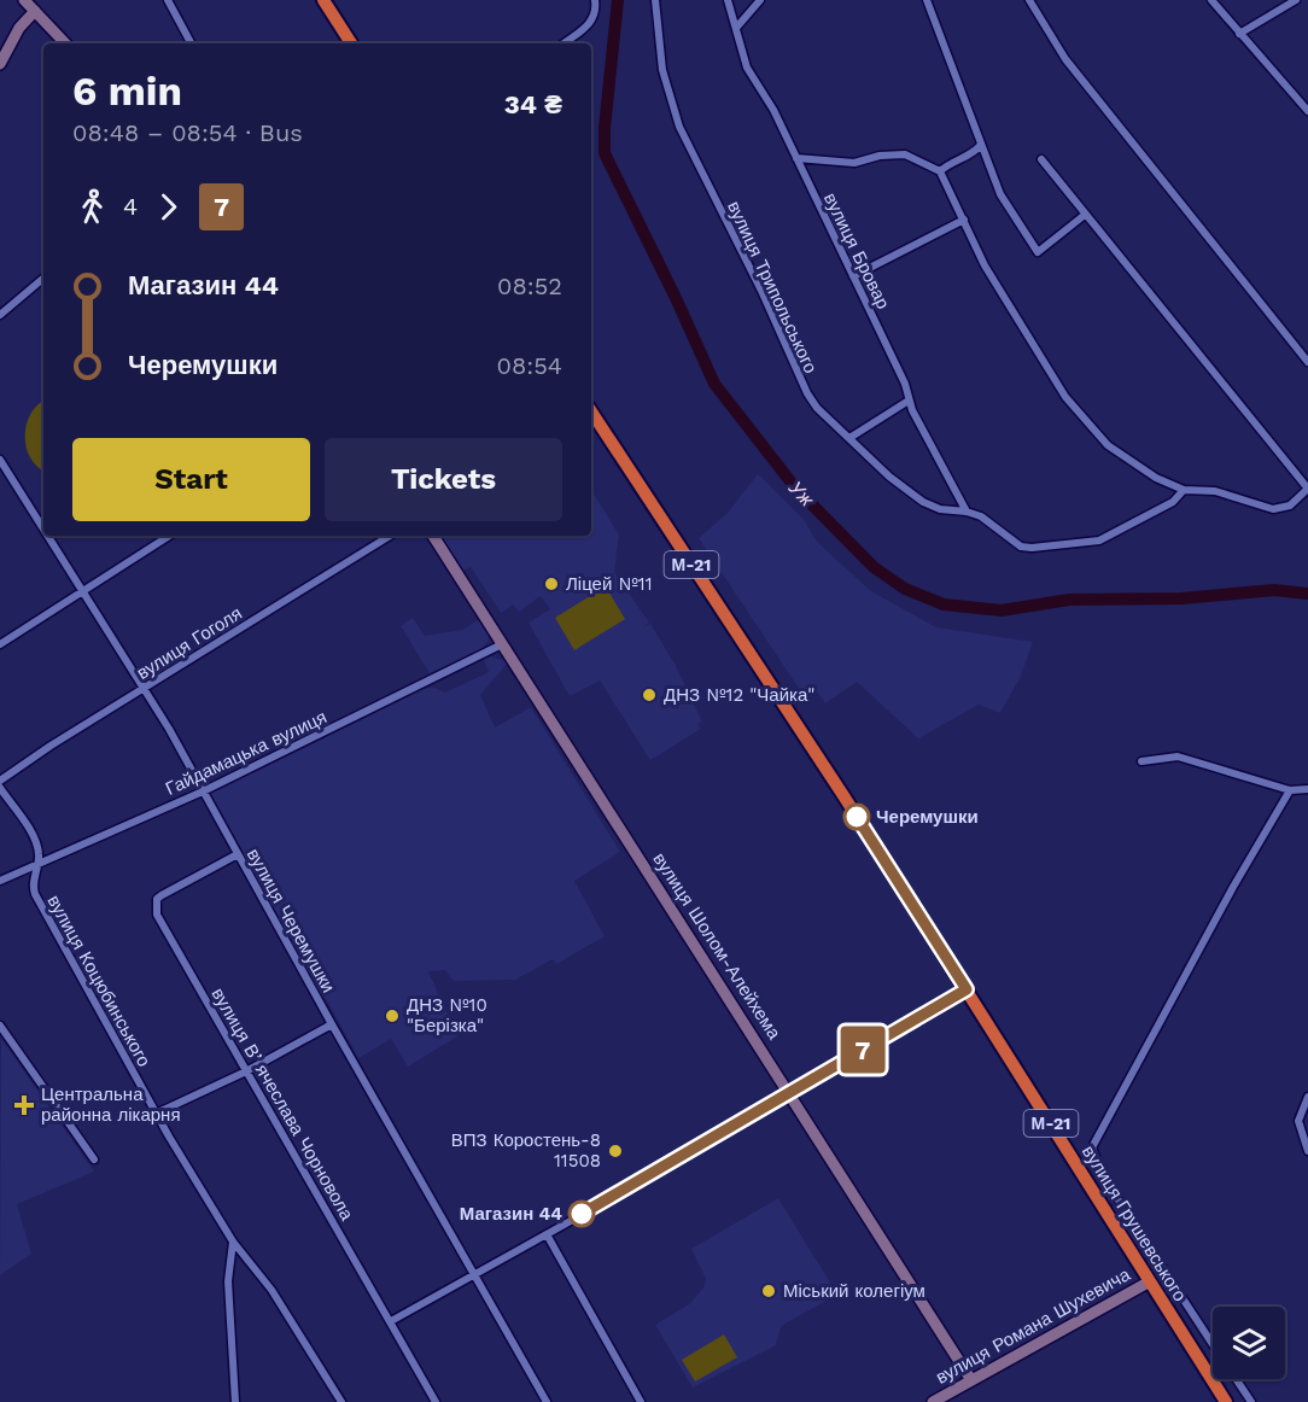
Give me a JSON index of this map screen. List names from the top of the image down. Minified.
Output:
{"streets":{"highway":["М-21","вулиця Грушевського"],"street":["вулиця Бровар","вулиця Трипольського","вулиця Гоголя","Гайдамацька вулиця","вулиця Черемушки","вулиця Шолом-Алейхема","вулиця Коцюбинського","вулиця Вʼячеслава Чорновола","вулиця Романа Шухевича"]},"crossings":[["вулиця Бровар","вулиця Трипольського"],["вулиця Гоголя","вулиця Черемушки"],["Гайдамацька вулиця","вулиця Черемушки"],["Гайдамацька вулиця","вулиця Шолом-Алейхема"],["Гайдамацька вулиця","вулиця Коцюбинського"],["вулиця Черемушки","вулиця Вʼячеслава Чорновола"],["вулиця Шолом-Алейхема","вулиця Романа Шухевича"],["вулиця Грушевського","вулиця Романа Шухевича"]],"water":["Уж"],"places":{"other":["Ліцей №11","ДНЗ №12 \"Чайка\"","Черемушки","ДНЗ №10 \"Берізка\"","ВПЗ Коростень-8 11508","Магазин 44","Міський колегіум"],"health":["Центральна районна лікарня"]},"lines":["bus line 7"],"page":{"on_map":"7","heading":["6 min","08:48 – 08:54 · Bus","34 ₴"],"legs":["4","7"],"list":[{"name":"Магазин 44","value":"08:52"},{"name":"Черемушки","value":"08:54"}],"buttons":["Start","Tickets"]}}
